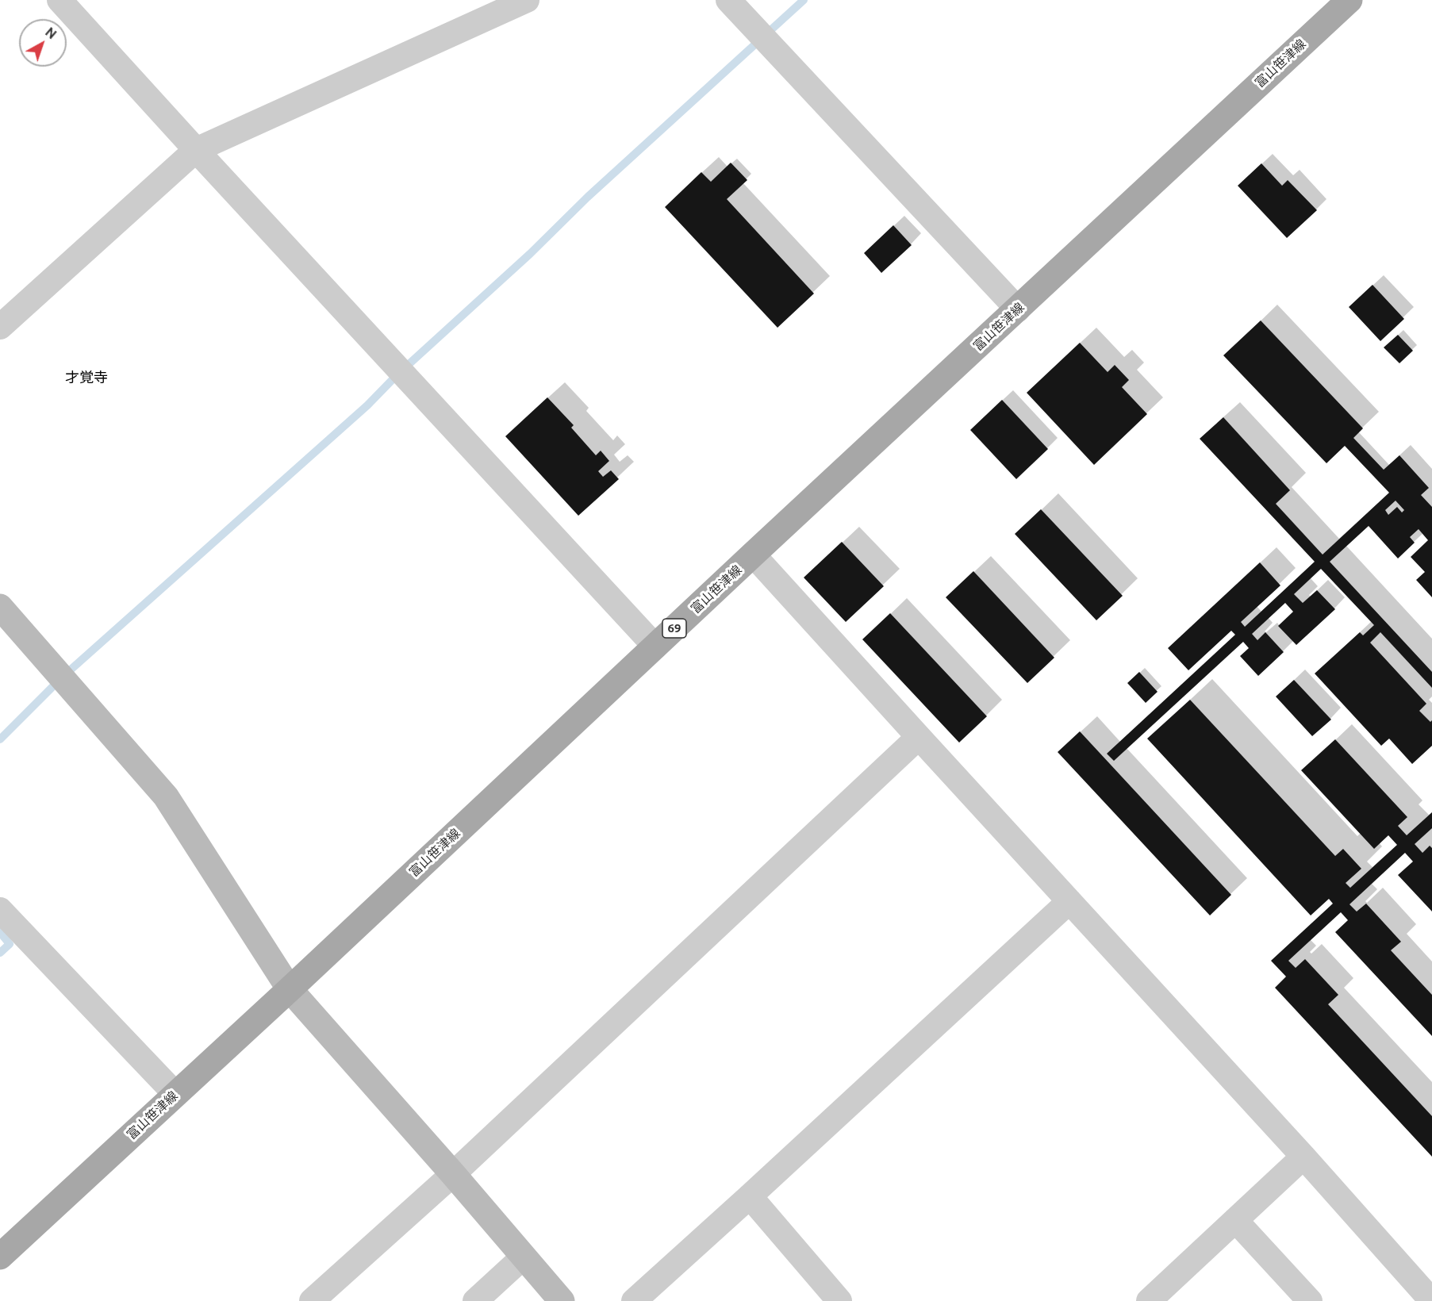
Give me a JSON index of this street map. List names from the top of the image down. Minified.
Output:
{"streets":{"main road":["富山笹津線","69"]},"districts":["才覚寺"],"north":"top right"}
